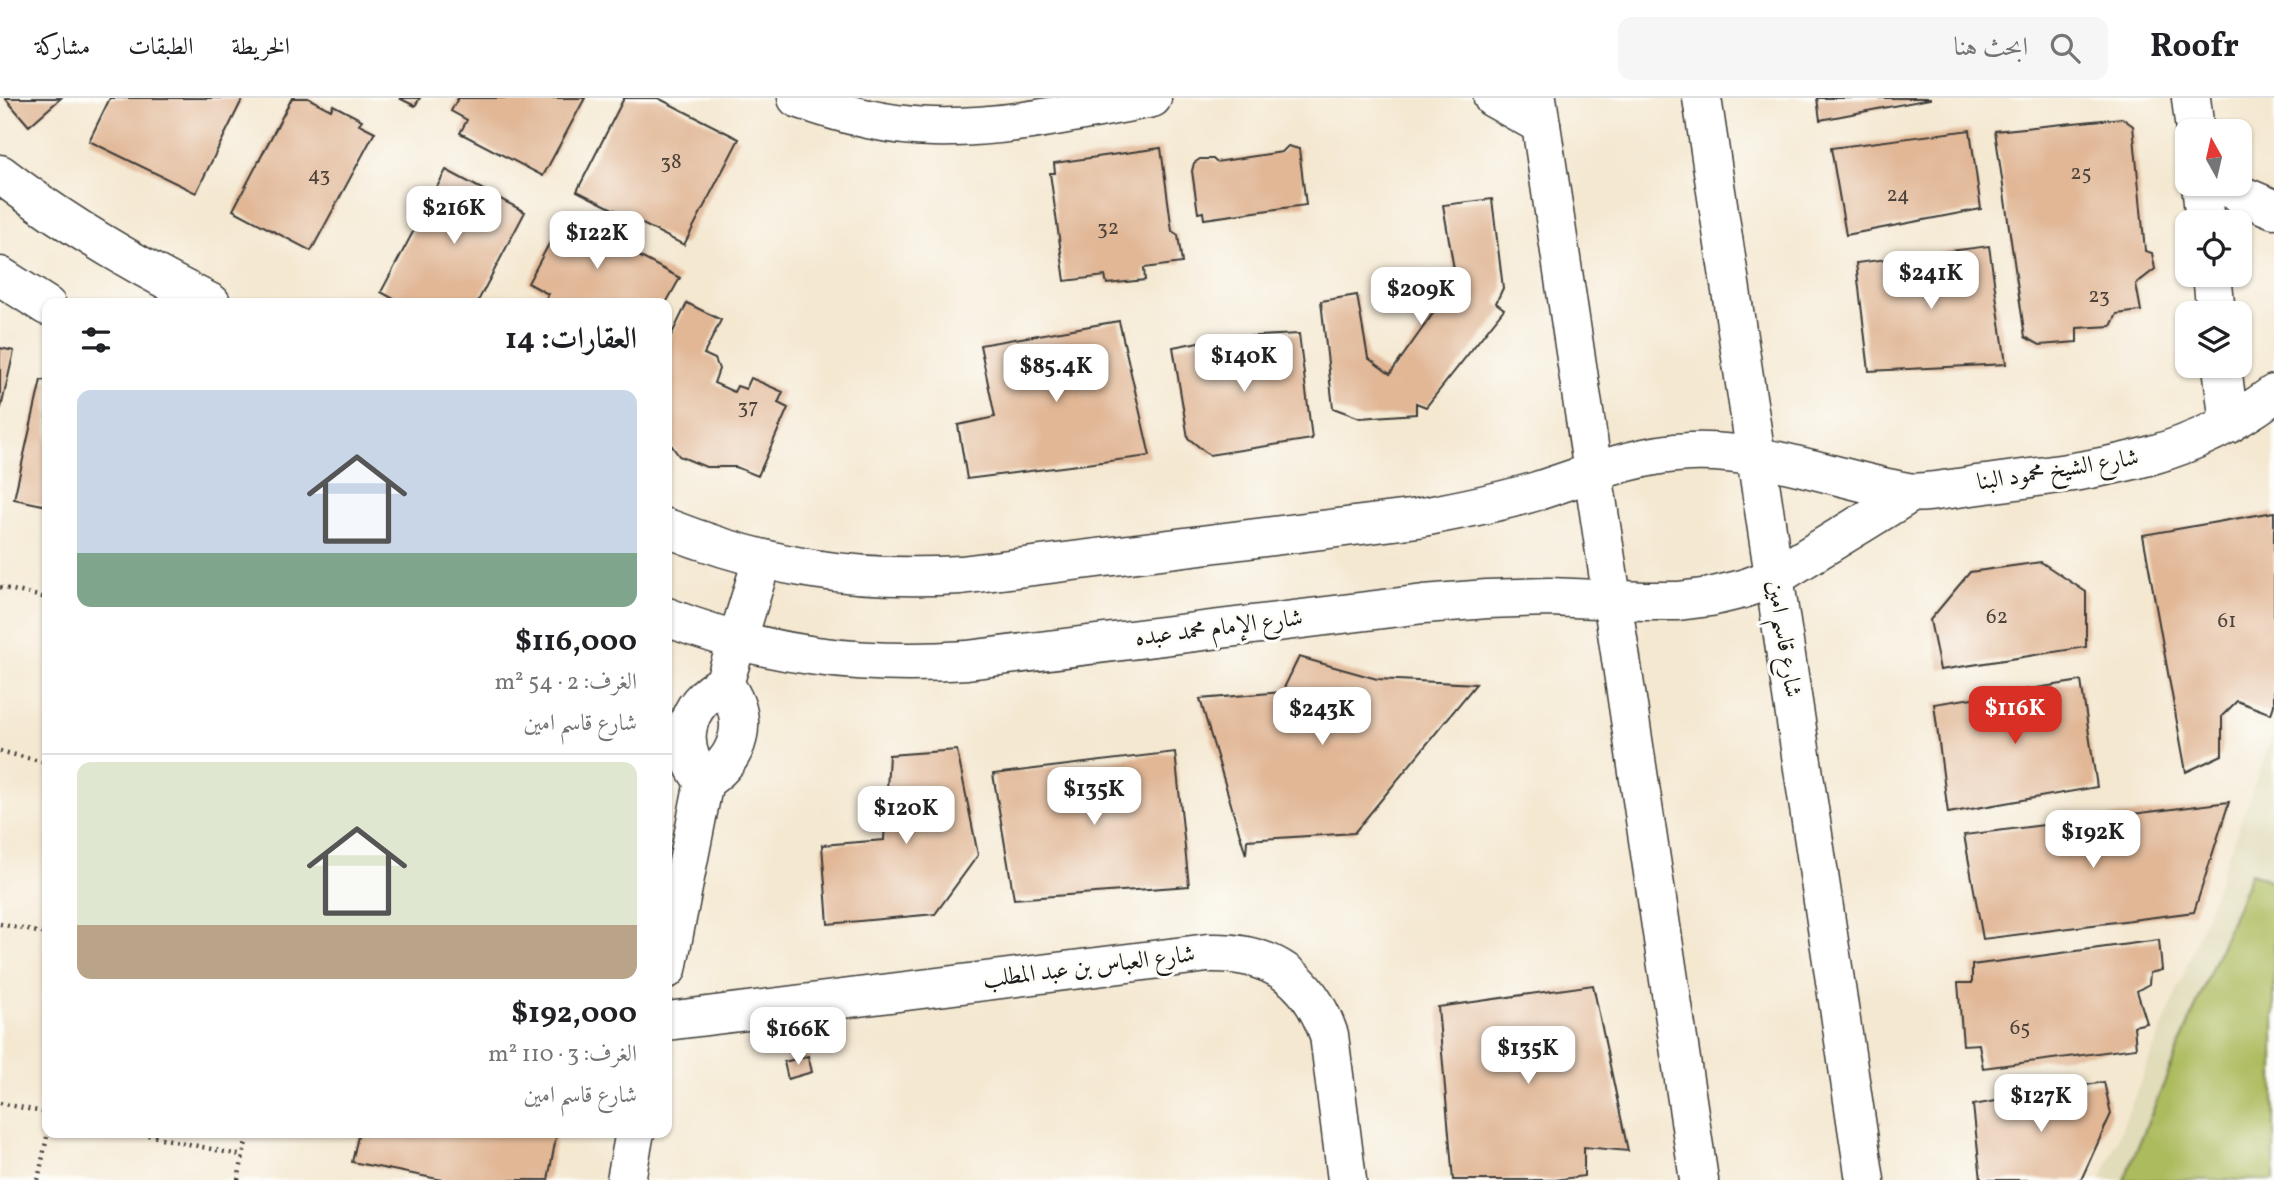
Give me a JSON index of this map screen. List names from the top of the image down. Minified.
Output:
{"streets":{"street":["شارع الشيخ محمود البنا","شارع الإمام محمد عبده","شارع قاسم امين","شارع العباس بن عبد المطلب"]},"crossings":[["شارع الشيخ محمود البنا","شارع الإمام محمد عبده"],["شارع الشيخ محمود البنا","شارع قاسم امين"],["شارع الإمام محمد عبده","شارع قاسم امين"]],"house_numbers":["38","25","43","24","32","23","37","62","61","65"],"north":"top","page":{"header":"Roofr","search":"ابحث هنا","nav":["الخريطة","الطبقات","مشاركة"],"price":["$216K","$122K","$241K","$209K","$140K","$85.4K","$116K","$243K","$135K","$120K","$192K","$166K","$135K","$127K"],"heading":"العقارات: 14","list":[{"name":"$116,000","note":"الغرف: 2 · 54 m² · شارع قاسم امين"},{"name":"$192,000","note":"الغرف: 3 · 110 m² · شارع قاسم امين"}]}}
